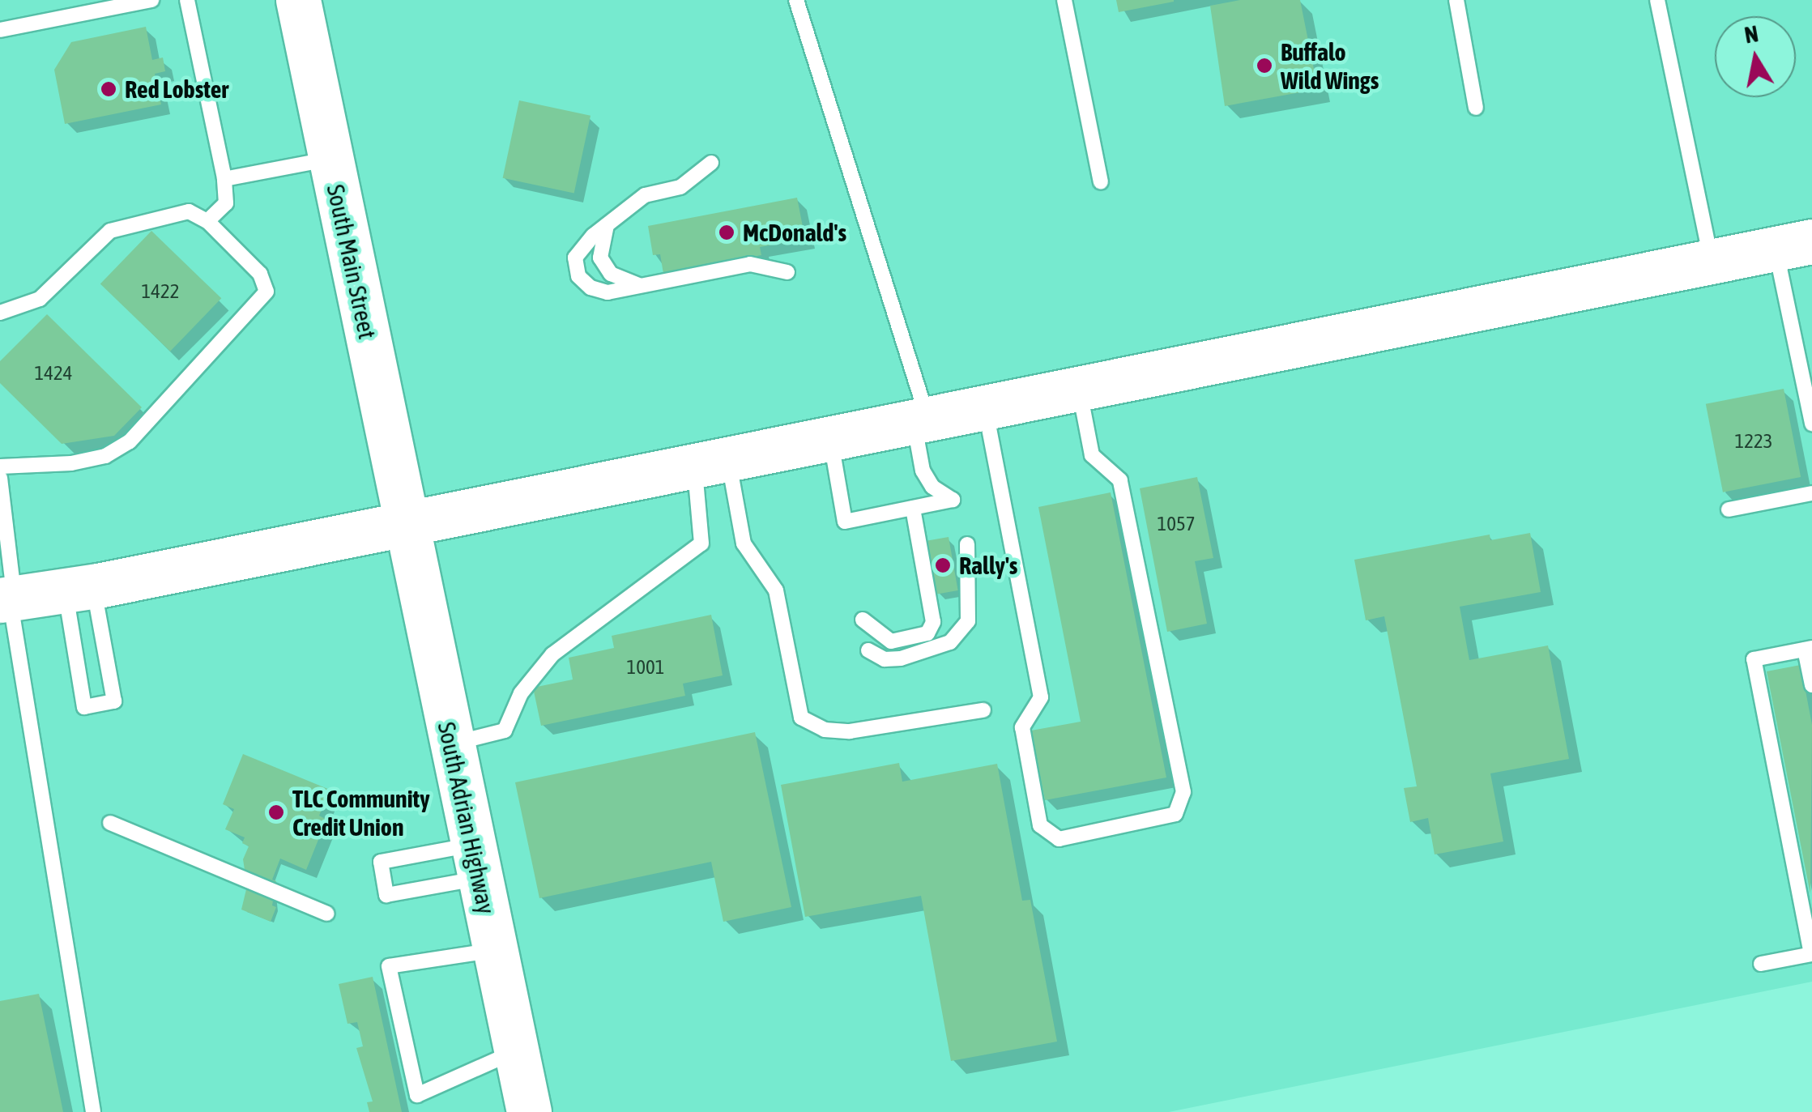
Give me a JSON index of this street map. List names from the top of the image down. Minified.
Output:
{"streets":{"main road":["South Main Street","South Adrian Highway"]},"crossings":[["South Main Street","South Adrian Highway"]],"places":["Buffalo Wild Wings","Red Lobster","McDonald's","Rally's","TLC Community Credit Union"],"house_numbers":["1422","1424","1223","1057","1001"],"north":"top"}
